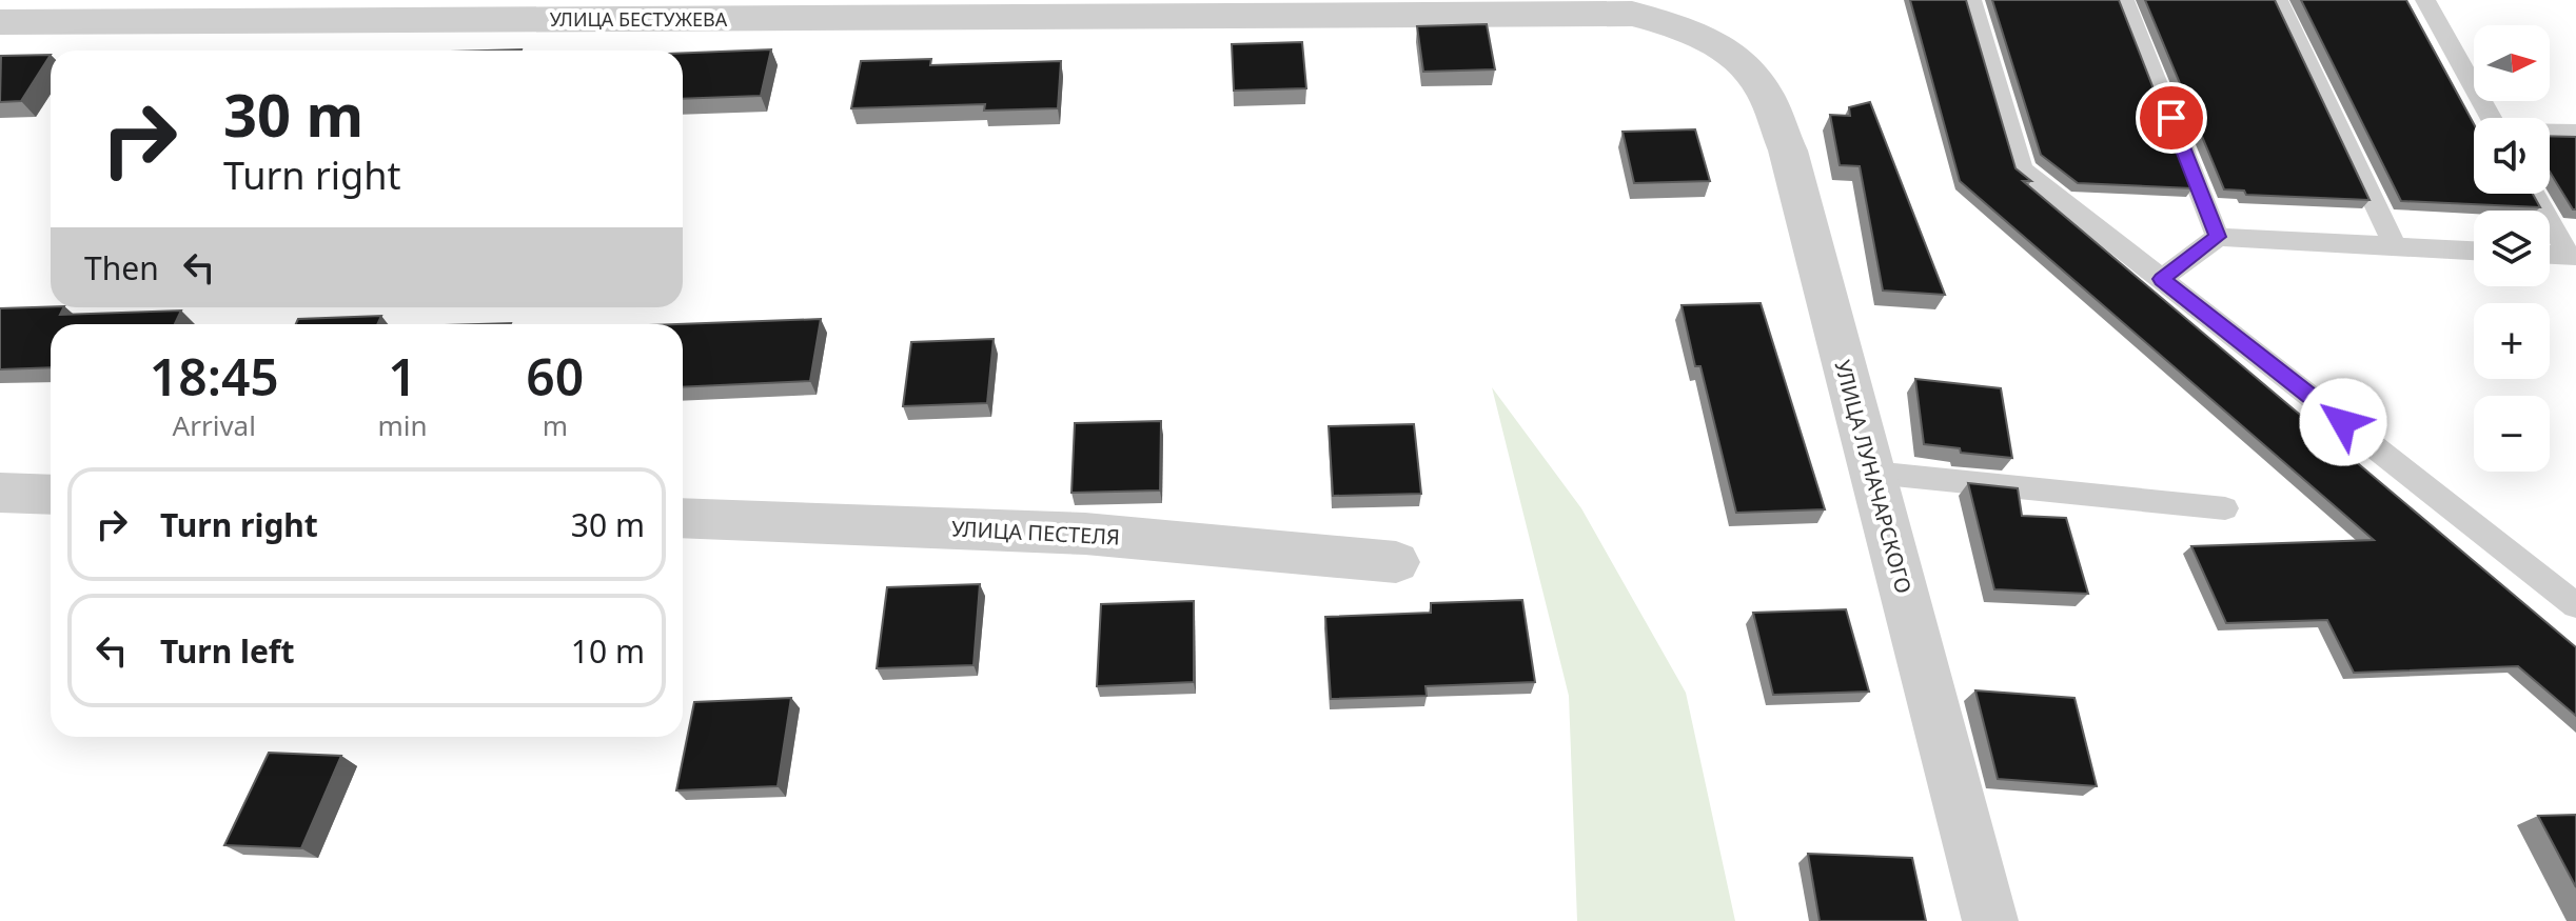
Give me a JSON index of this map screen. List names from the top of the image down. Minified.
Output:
{"streets":{"street":["УЛИЦА БЕСТУЖЕВА","УЛИЦА ЛУНАЧАРСКОГО","УЛИЦА ПЕСТЕЛЯ"]},"crossings":[["УЛИЦА БЕСТУЖЕВА","УЛИЦА ЛУНАЧАРСКОГО"]],"north":"right","page":{"map_buttons":["+","−"],"turn":["30 m","Turn right"],"then":"Then","eta":["18:45","Arrival","1","min","60","m"],"list":[{"name":"Turn right","value":"30 m"},{"name":"Turn left","value":"10 m"}]}}
